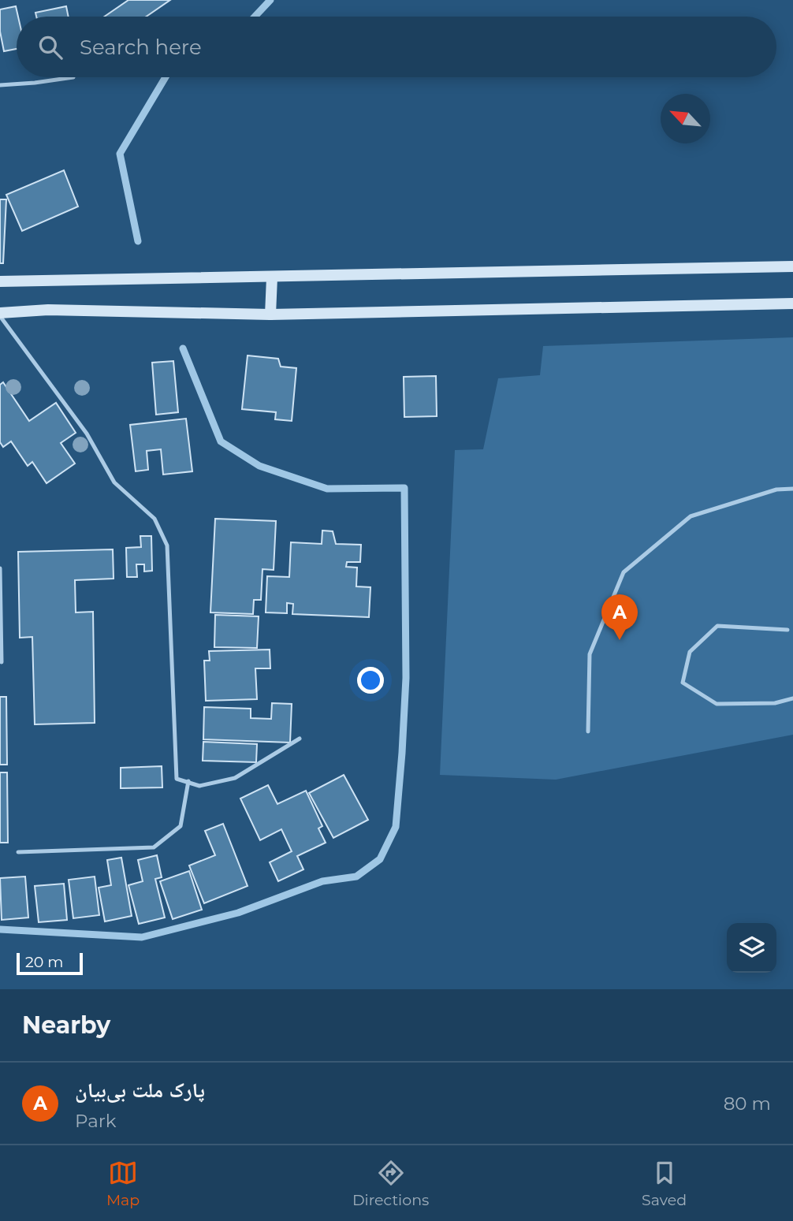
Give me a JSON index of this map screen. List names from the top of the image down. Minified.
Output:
{"scale_bar":"20 m","north":"top left","page":{"search":"Search here","pins":"A","scale":"20 m","heading":"Nearby","list":[{"mark":"A","name":"پارک ملت بی‌بیان","note":"Park","value":"80 m"}],"nav":["Map","Directions","Saved"]}}
